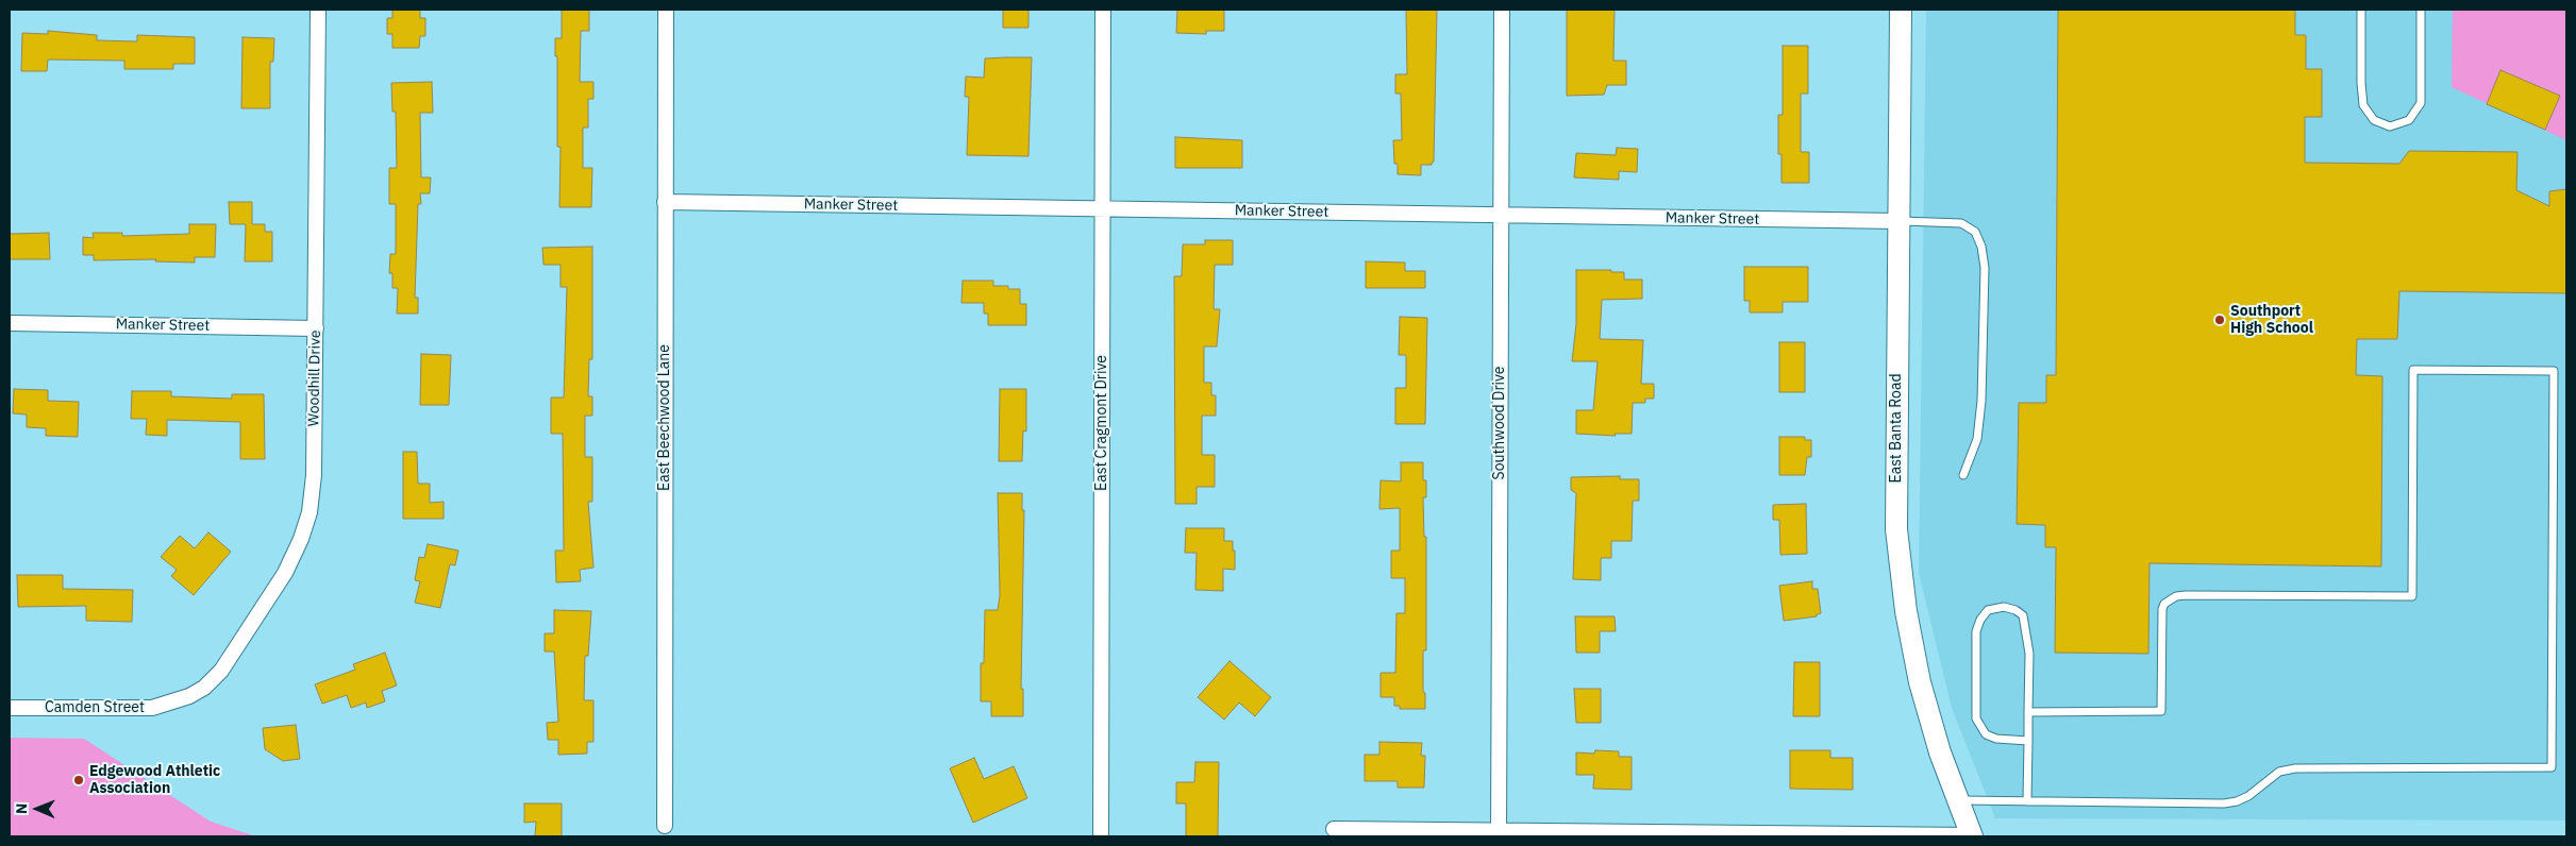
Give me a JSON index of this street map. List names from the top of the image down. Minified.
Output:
{"streets":{"street":["Manker Street","Woodhill Drive","East Beechwood Lane","East Cragmont Drive","Southwood Drive","East Banta Road","Camden Street"]},"crossings":[["Manker Street","Woodhill Drive"],["Manker Street","East Beechwood Lane"],["Manker Street","East Cragmont Drive"],["Manker Street","Southwood Drive"],["Manker Street","East Banta Road"],["Woodhill Drive","Camden Street"]],"places":["Southport High School","Edgewood Athletic Association"],"north":"left"}
